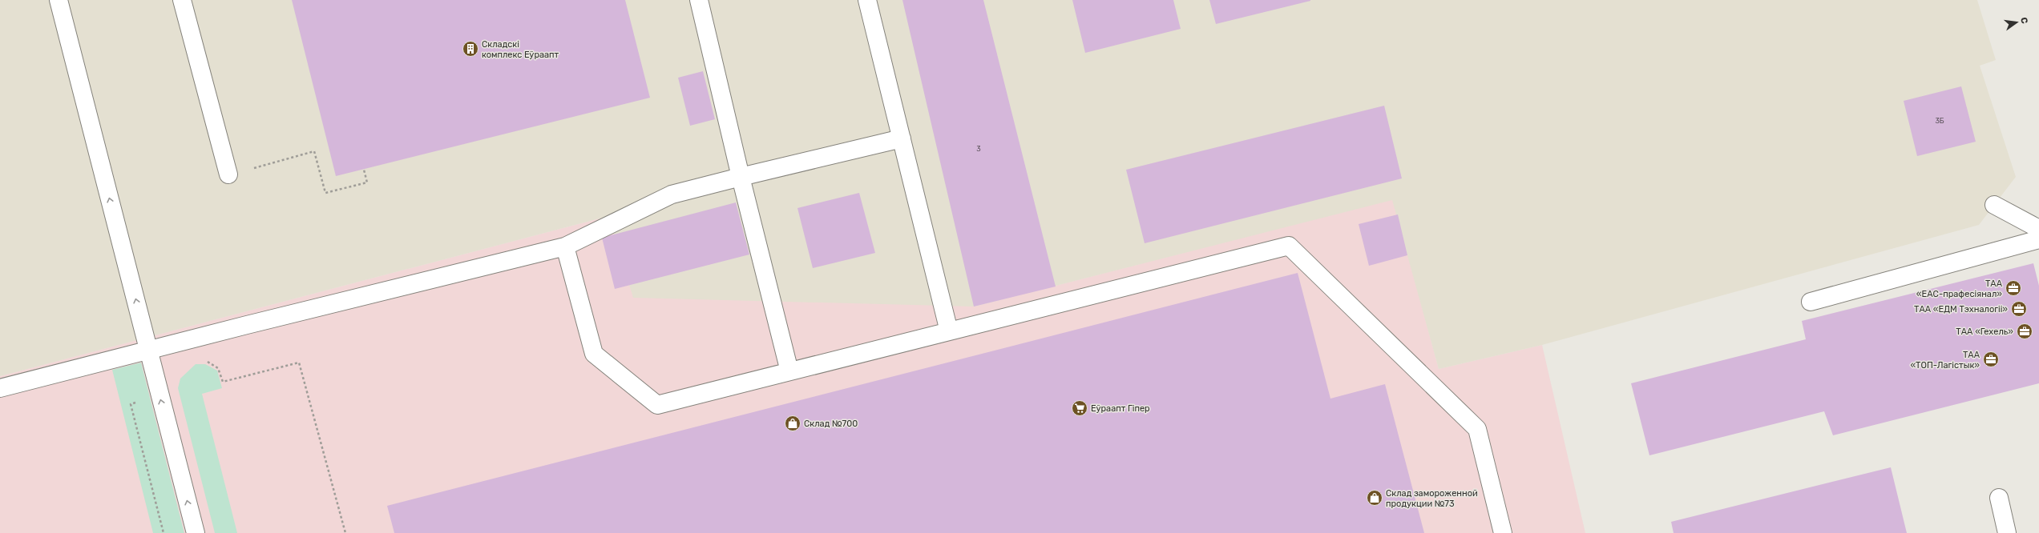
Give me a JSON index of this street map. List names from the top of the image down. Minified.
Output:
{"places":{"building":["Складскі комплекс Еўраапт"],"office":["ТАА «ЕАС-прафесіянал»","ТАА «ЕДМ Тэхналогіі»","ТАА «Гехель»","ТАА «ТОП-Лагістык»"],"supermarket":["Еўраапт Гіпер"],"shop":["Склад №700","Склад замороженной продукции №73"]},"house_numbers":["3Б","3"],"north":"right"}
